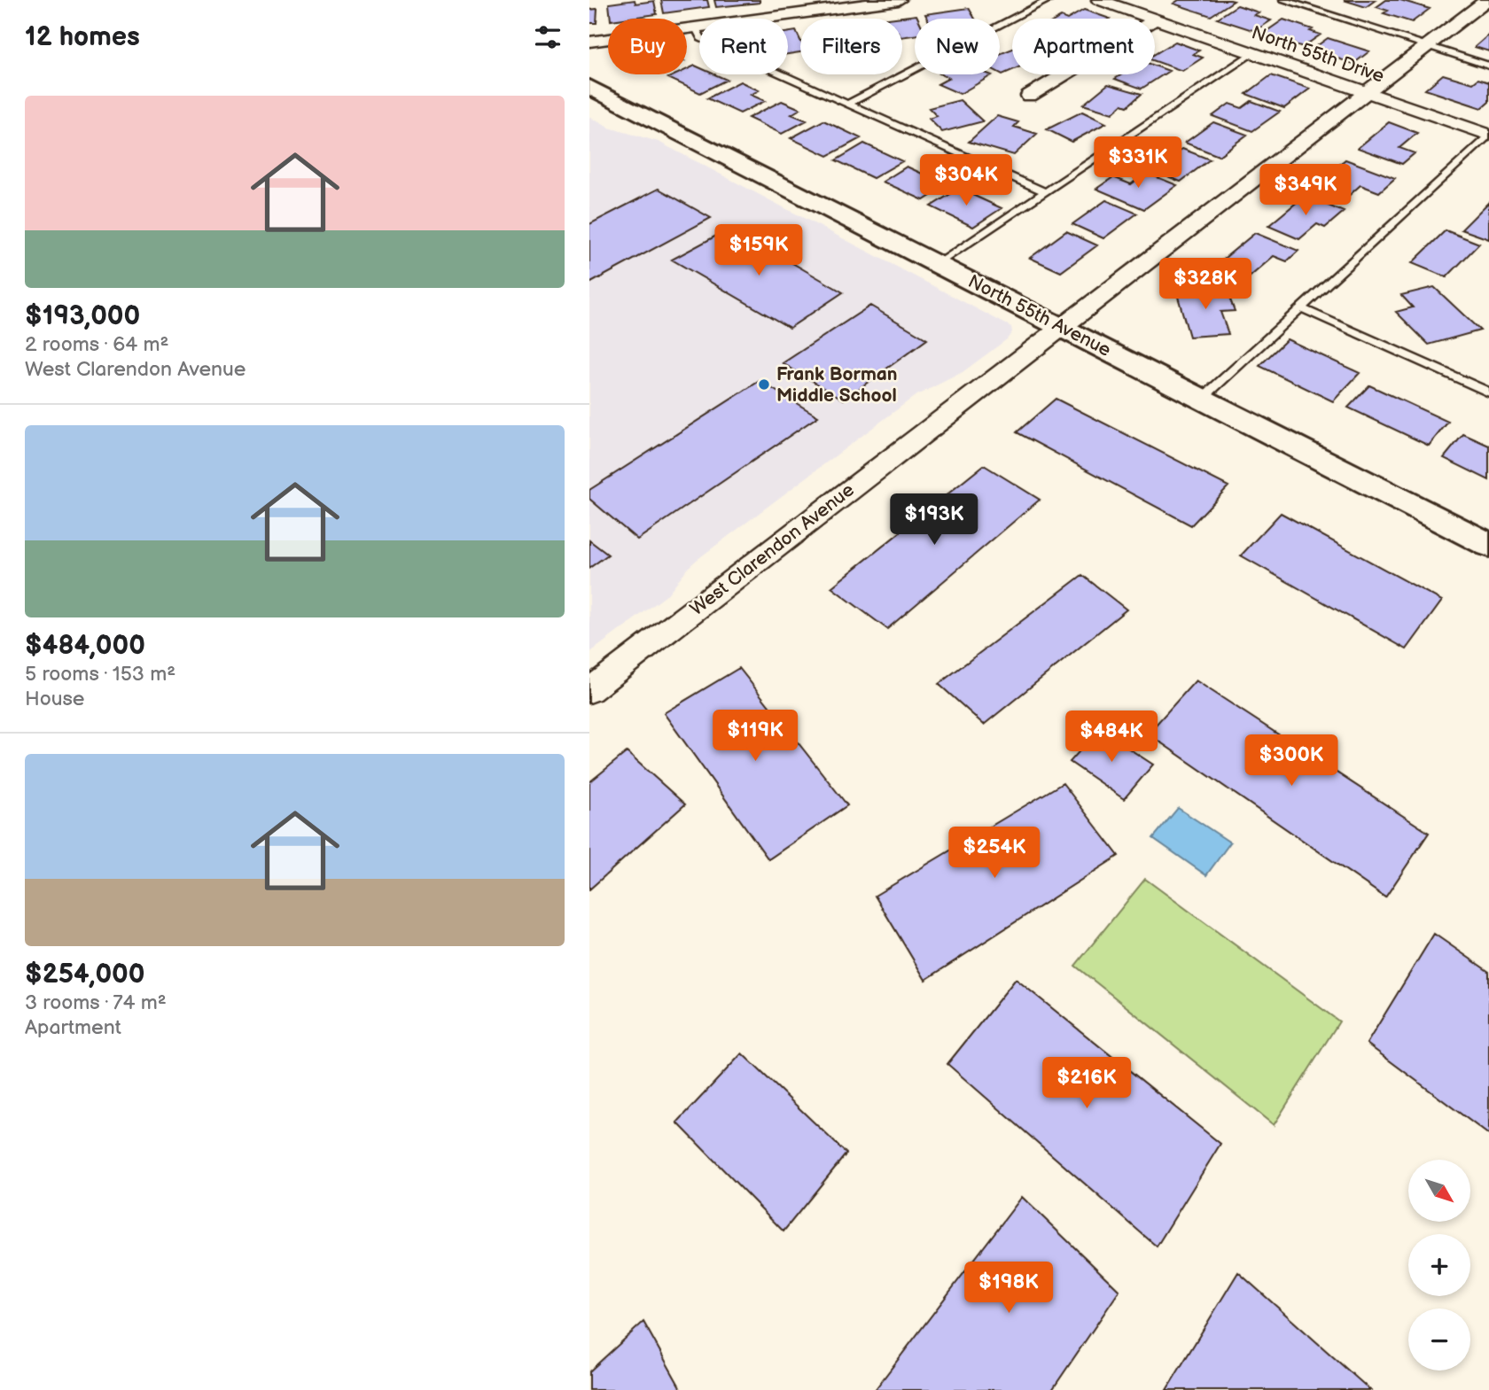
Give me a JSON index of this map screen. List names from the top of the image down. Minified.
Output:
{"streets":{"street":["North 55th Drive","North 55th Avenue","West Clarendon Avenue"]},"crossings":[["North 55th Drive","West Clarendon Avenue"],["North 55th Avenue","West Clarendon Avenue"]],"places":["Frank Borman Middle School"],"north":"bottom right","page":{"heading":"12 homes","chip":["Buy","Rent","Filters","New","Apartment"],"list":[{"name":"$193,000","note":"2 rooms · 64 m² · West Clarendon Avenue"},{"name":"$484,000","note":"5 rooms · 153 m² · House"},{"name":"$254,000","note":"3 rooms · 74 m² · Apartment"}],"price":["$331K","$304K","$349K","$159K","$328K","$193K","$119K","$484K","$300K","$254K","$216K","$198K"],"map_buttons":["+","−"]}}
